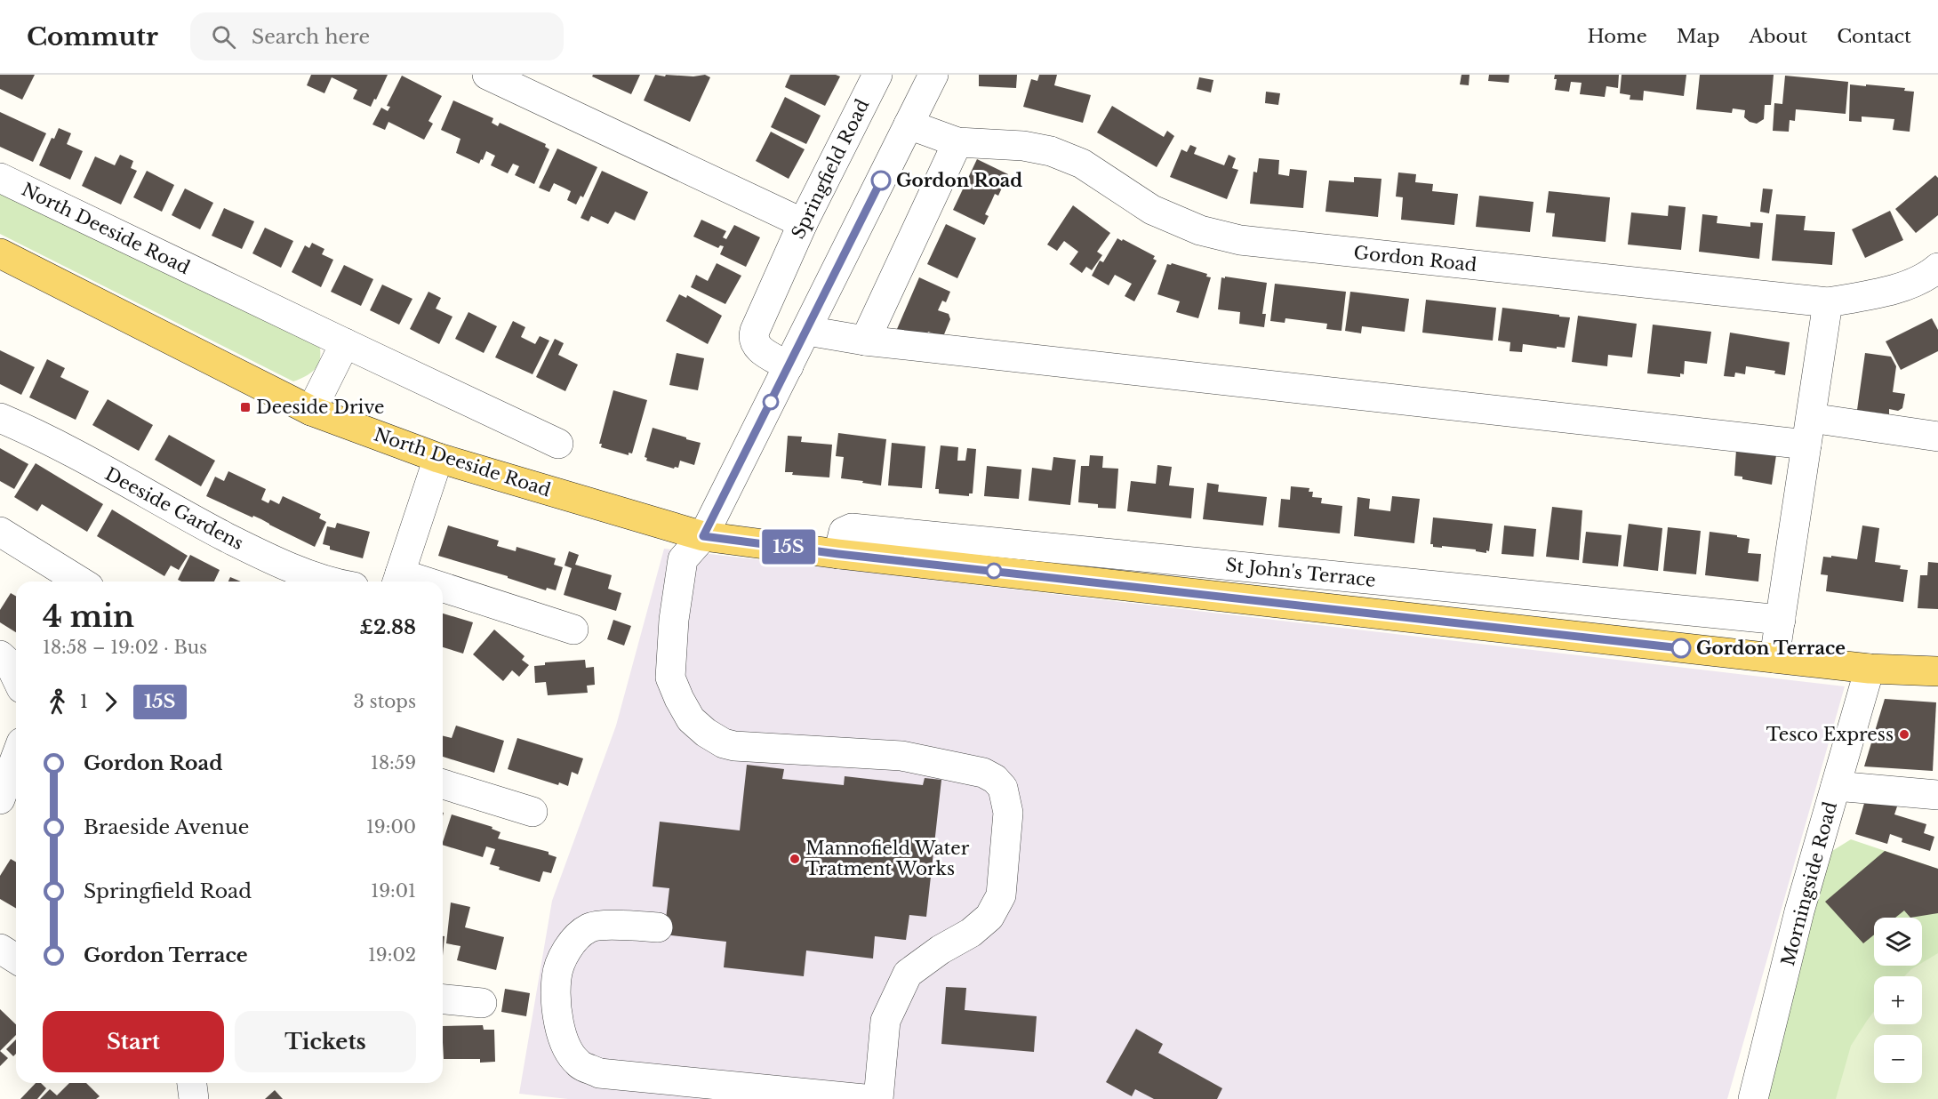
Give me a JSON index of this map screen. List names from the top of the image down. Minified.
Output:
{"streets":{"main road":["North Deeside Road","St John's Terrace"],"street":["Springfield Road","Gordon Road","Deeside Gardens","Morningside Road"]},"crossings":[["North Deeside Road","St John's Terrace"],["St John's Terrace","Morningside Road"]],"places":{"other":["Gordon Road","Gordon Terrace","Tesco Express","Mannofield Water Tratment Works"],"transit":["Deeside Drive"]},"lines":["bus line 15S"],"page":{"header":"Commutr","search":"Search here","nav":["Home","Map","About","Contact"],"on_map":"15S","heading":["4 min","18:58 – 19:02 · Bus","£2.88"],"legs":["1","15S","3 stops"],"list":[{"name":"Gordon Road","value":"18:59"},{"name":"Braeside Avenue","value":"19:00"},{"name":"Springfield Road","value":"19:01"},{"name":"Gordon Terrace","value":"19:02"}],"map_buttons":["+","−"],"buttons":["Start","Tickets"]}}
